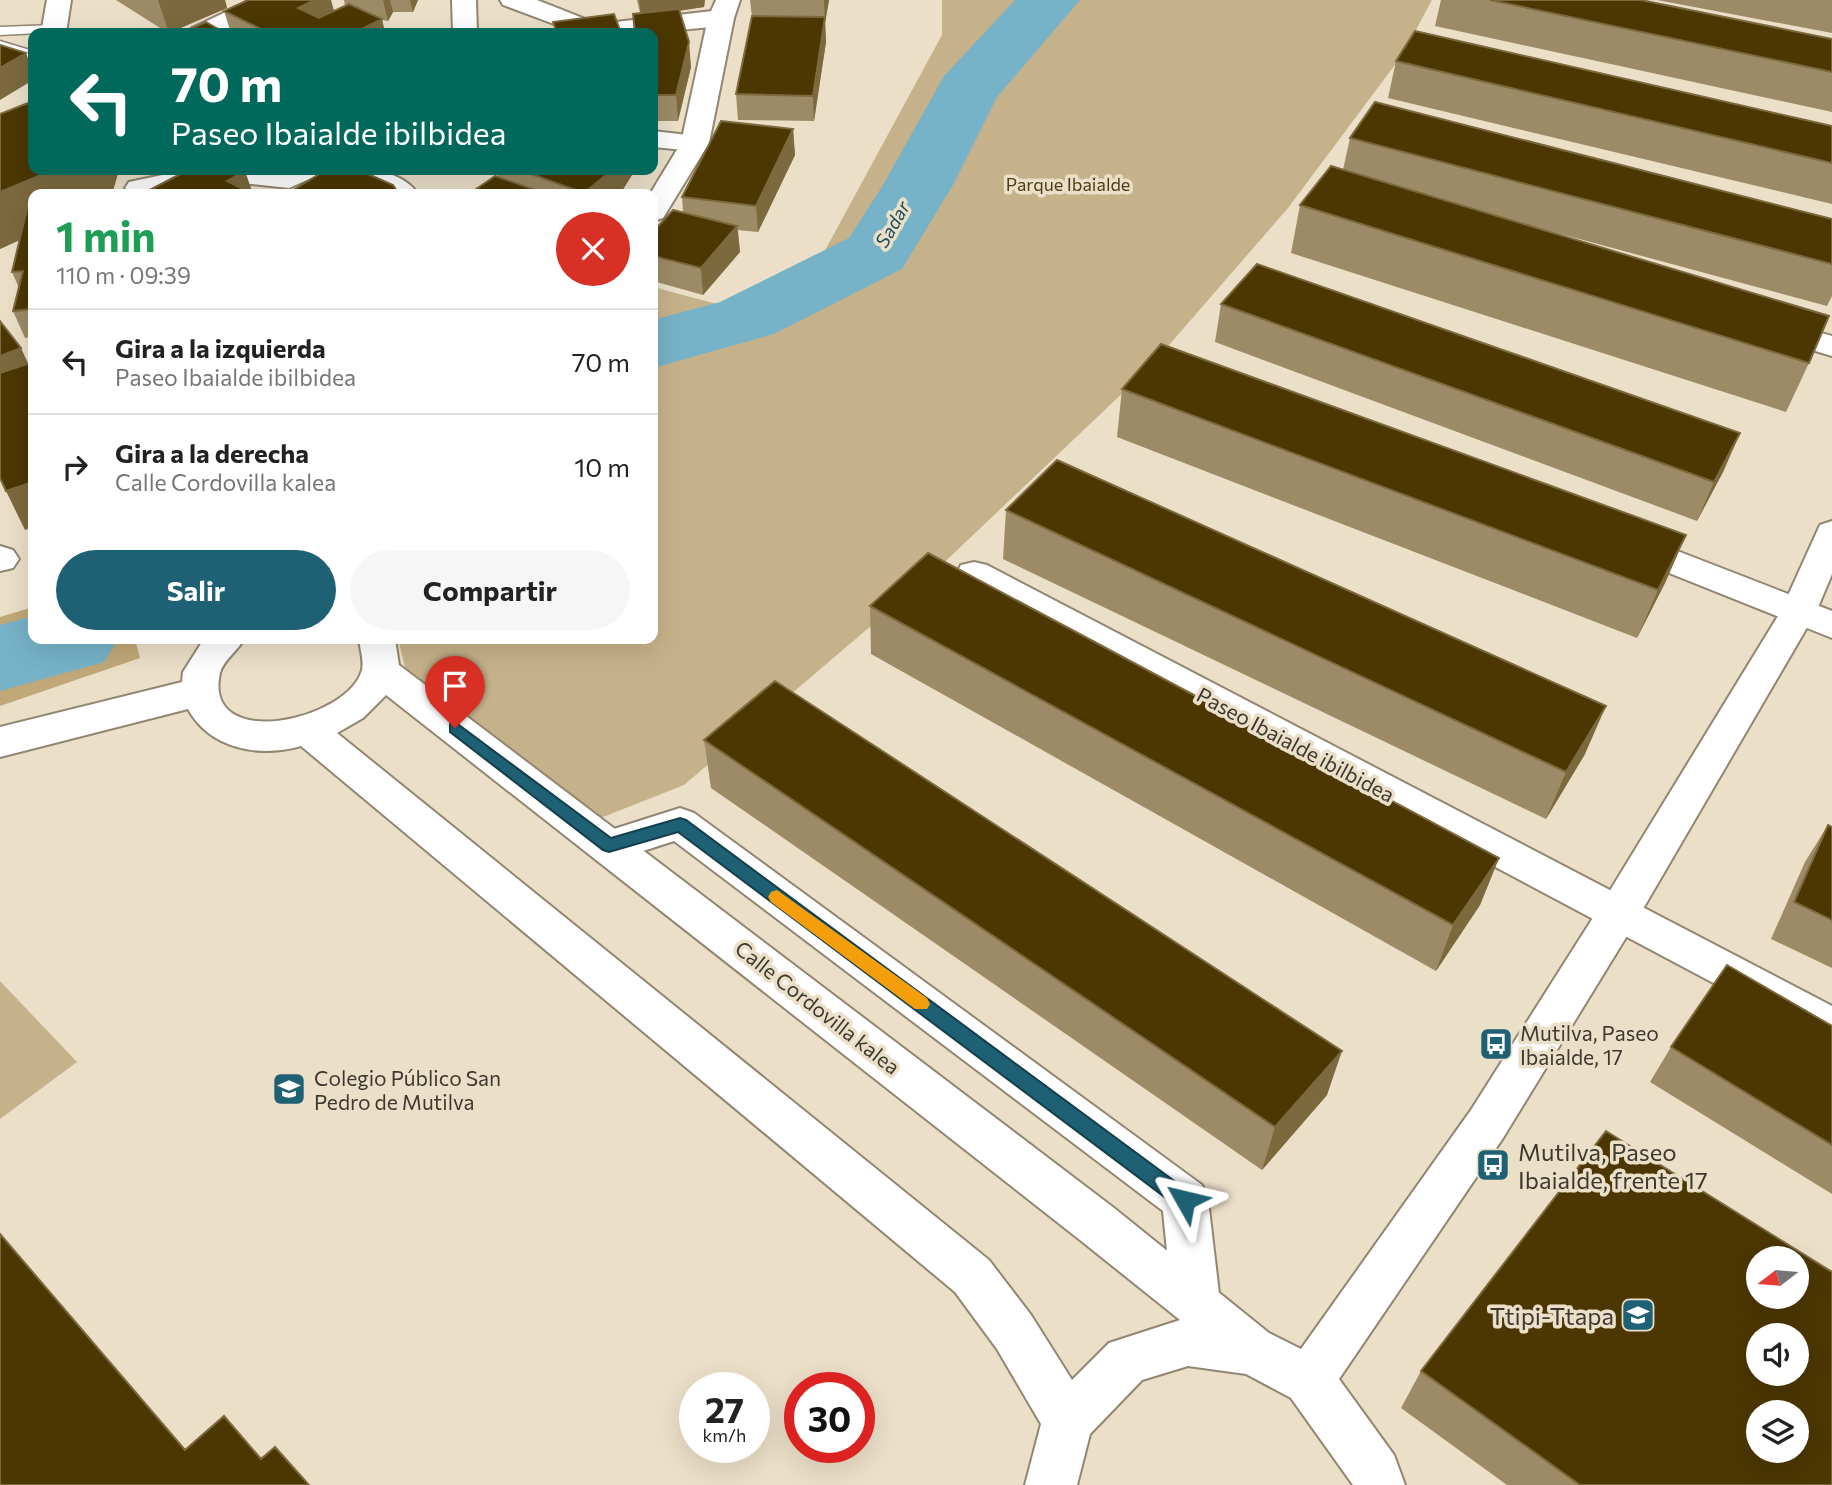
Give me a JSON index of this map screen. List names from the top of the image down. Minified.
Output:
{"streets":{"street":["Paseo Ibaialde ibilbidea","Calle Cordovilla kalea"]},"water":["Sadar"],"parks":["Parque Ibaialde"],"places":{"bus stop":["Mutilva, Paseo Ibaialde, 17","Mutilva, Paseo Ibaialde, frente 17"],"school or university":["Colegio Público San Pedro de Mutilva","Ttipi-Ttapa"]},"north":"left","page":{"turn":["70 m","Paseo Ibaialde ibilbidea"],"heading":["1 min","110 m · 09:39"],"list":[{"name":"Gira a la izquierda","note":"Paseo Ibaialde ibilbidea","value":"70 m"},{"name":"Gira a la derecha","note":"Calle Cordovilla kalea","value":"10 m"}],"buttons":["Salir","Compartir"],"speed":"27 km/h","limit":"30"}}
